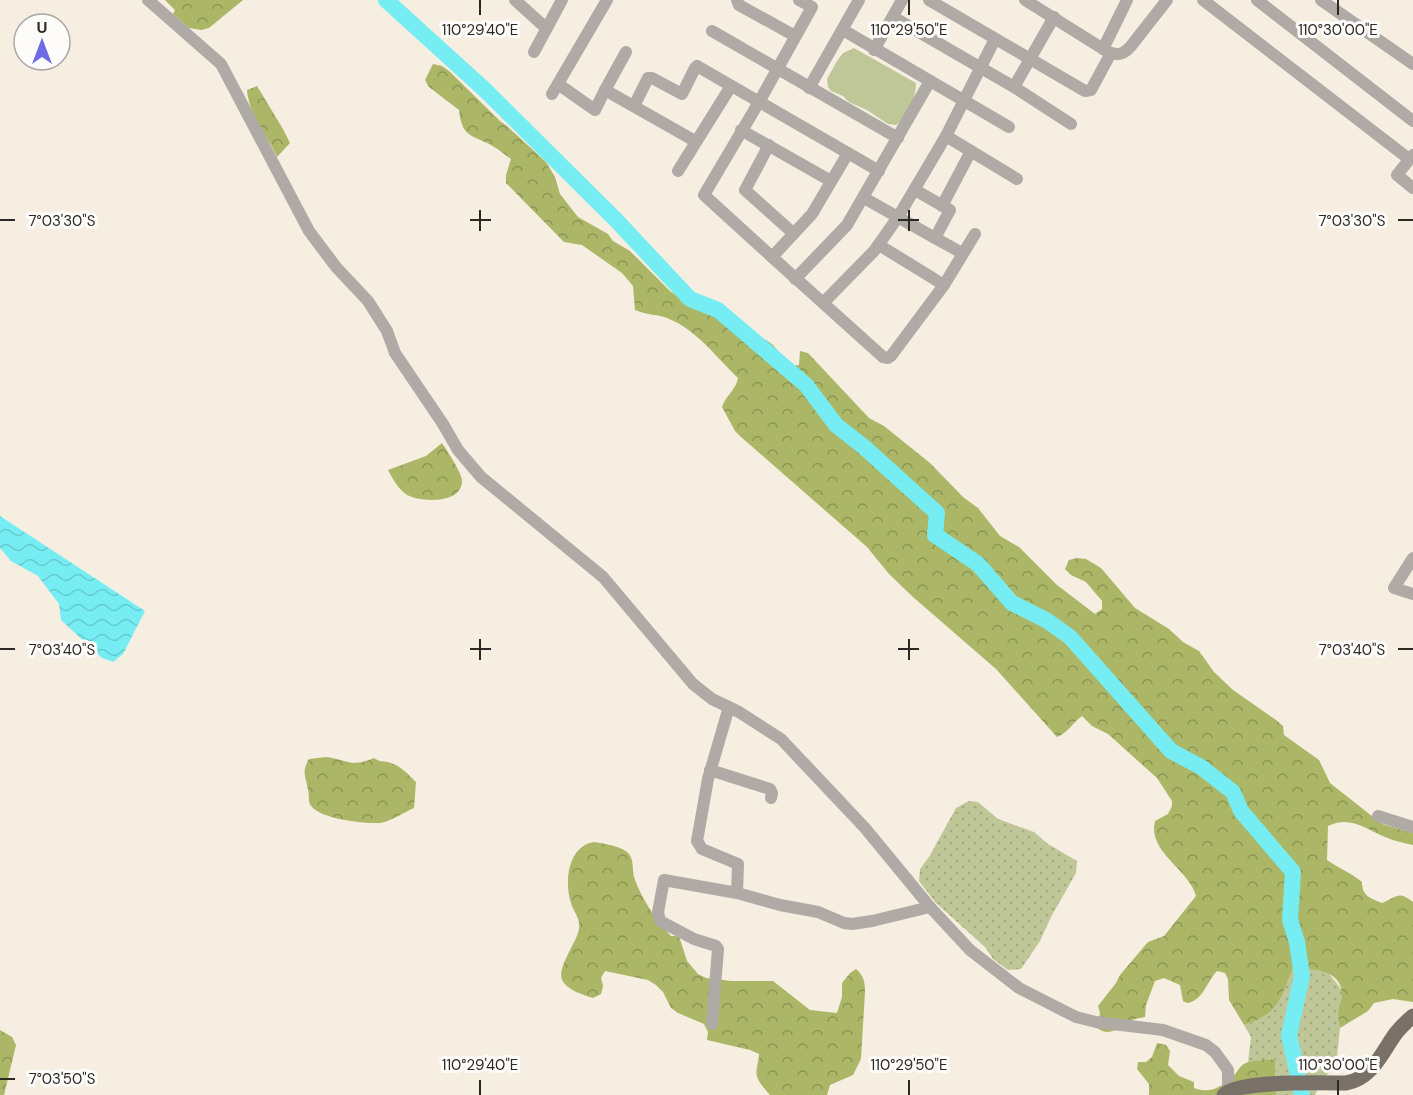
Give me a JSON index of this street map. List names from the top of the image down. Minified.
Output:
{"north":"top","coordinates":["110°29'40\"E","110°29'50\"E","110°30'00\"E","7°03'30\"S","7°03'40\"S","7°03'50\"S"]}
